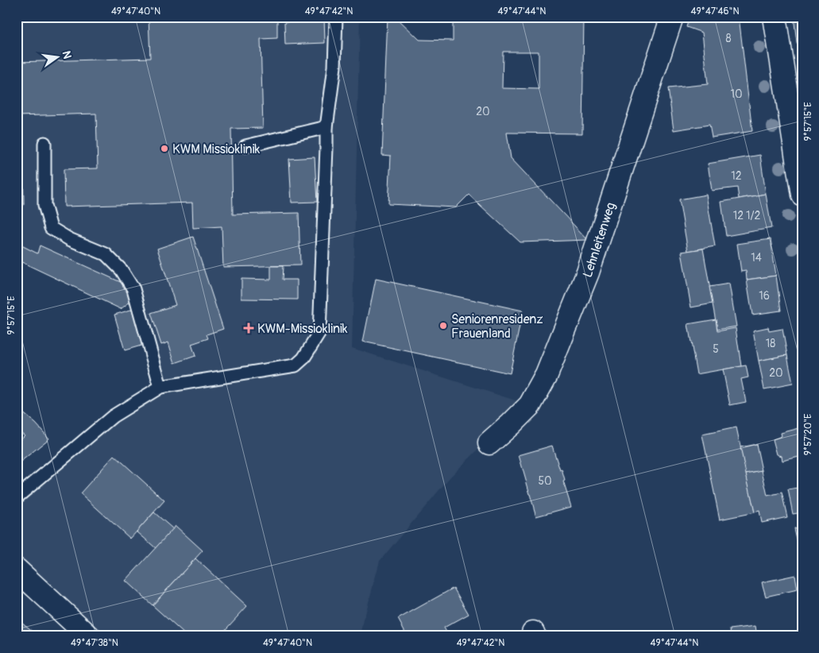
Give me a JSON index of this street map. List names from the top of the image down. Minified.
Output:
{"streets":{"street":["Lehnleitenweg"]},"places":{"other":["KWM Missioklinik","Seniorenresidenz Frauenland"],"health":["KWM-Missioklinik"]},"house_numbers":["8","10","20","12","12 1/2","14","16","18","5","20","50"],"north":"right","coordinates":["49°47'40\"N","49°47'42\"N","49°47'44\"N","49°47'46\"N","9°57'15\"E","9°57'20\"E","49°47'38\"N"]}
